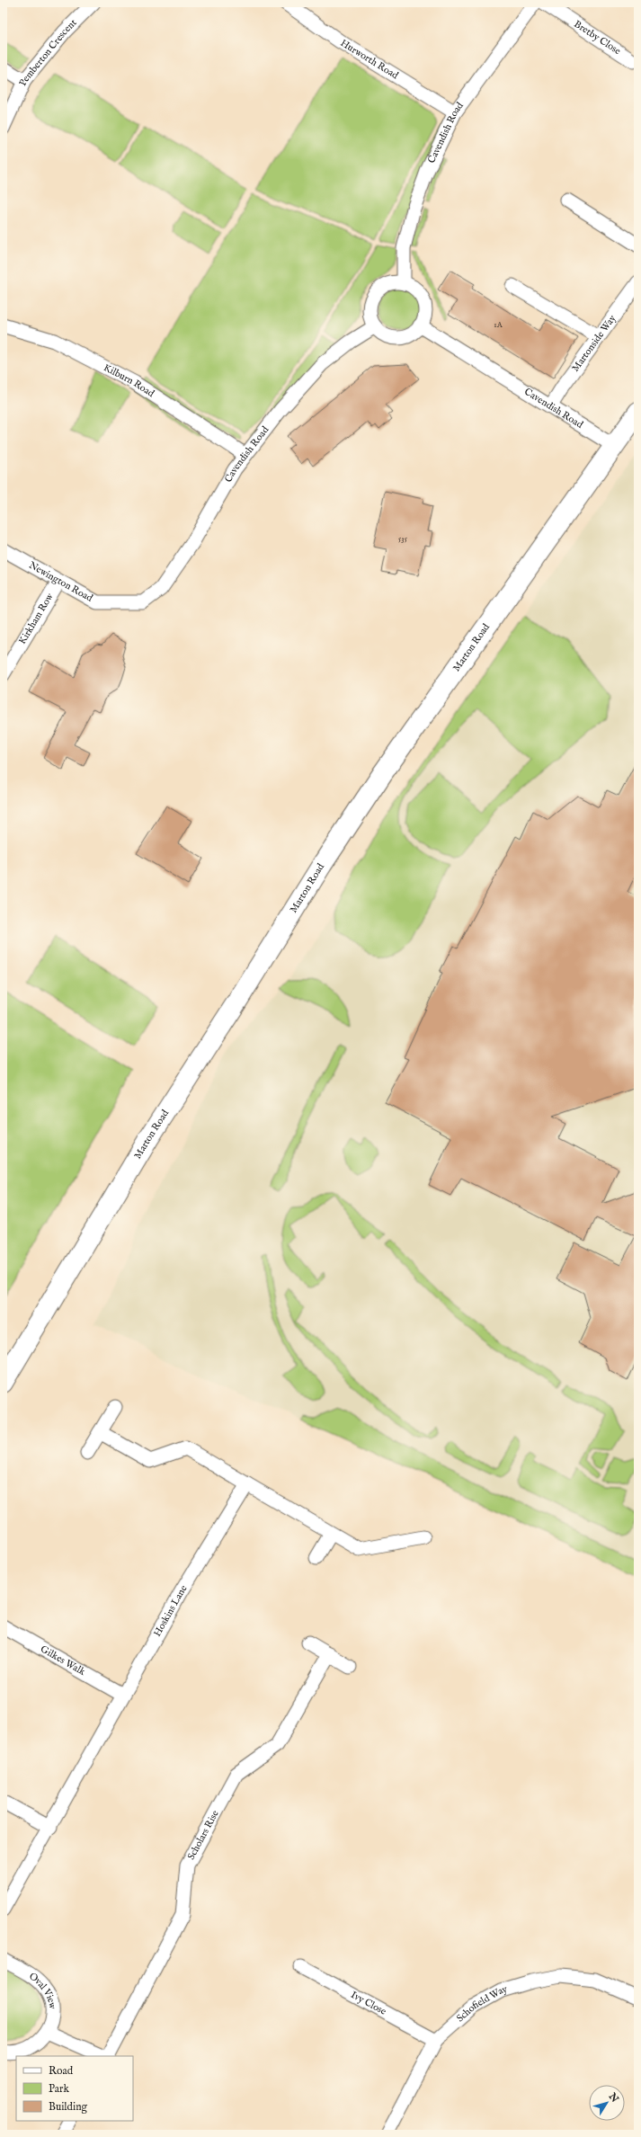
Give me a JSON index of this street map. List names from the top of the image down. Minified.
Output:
{"streets":{"main road":["Marton Road"],"street":["Bretby Close","Pemberton Crescent","Hurworth Road","Cavendish Road","Martonside Way","Kilburn Road","Newington Road","Kirkham Row","Hoskins Lane","Gilkes Walk","Scholars Rise","Oval View","Ivy Close","Schofield Way"]},"crossings":[["Hurworth Road","Cavendish Road"],["Cavendish Road","Martonside Way"],["Cavendish Road","Kilburn Road"],["Cavendish Road","Newington Road"],["Cavendish Road","Marton Road"],["Newington Road","Kirkham Row"],["Hoskins Lane","Gilkes Walk"],["Ivy Close","Schofield Way"]],"house_numbers":["1A","535"],"legend":["Road","Park","Building"],"north":"top right"}
